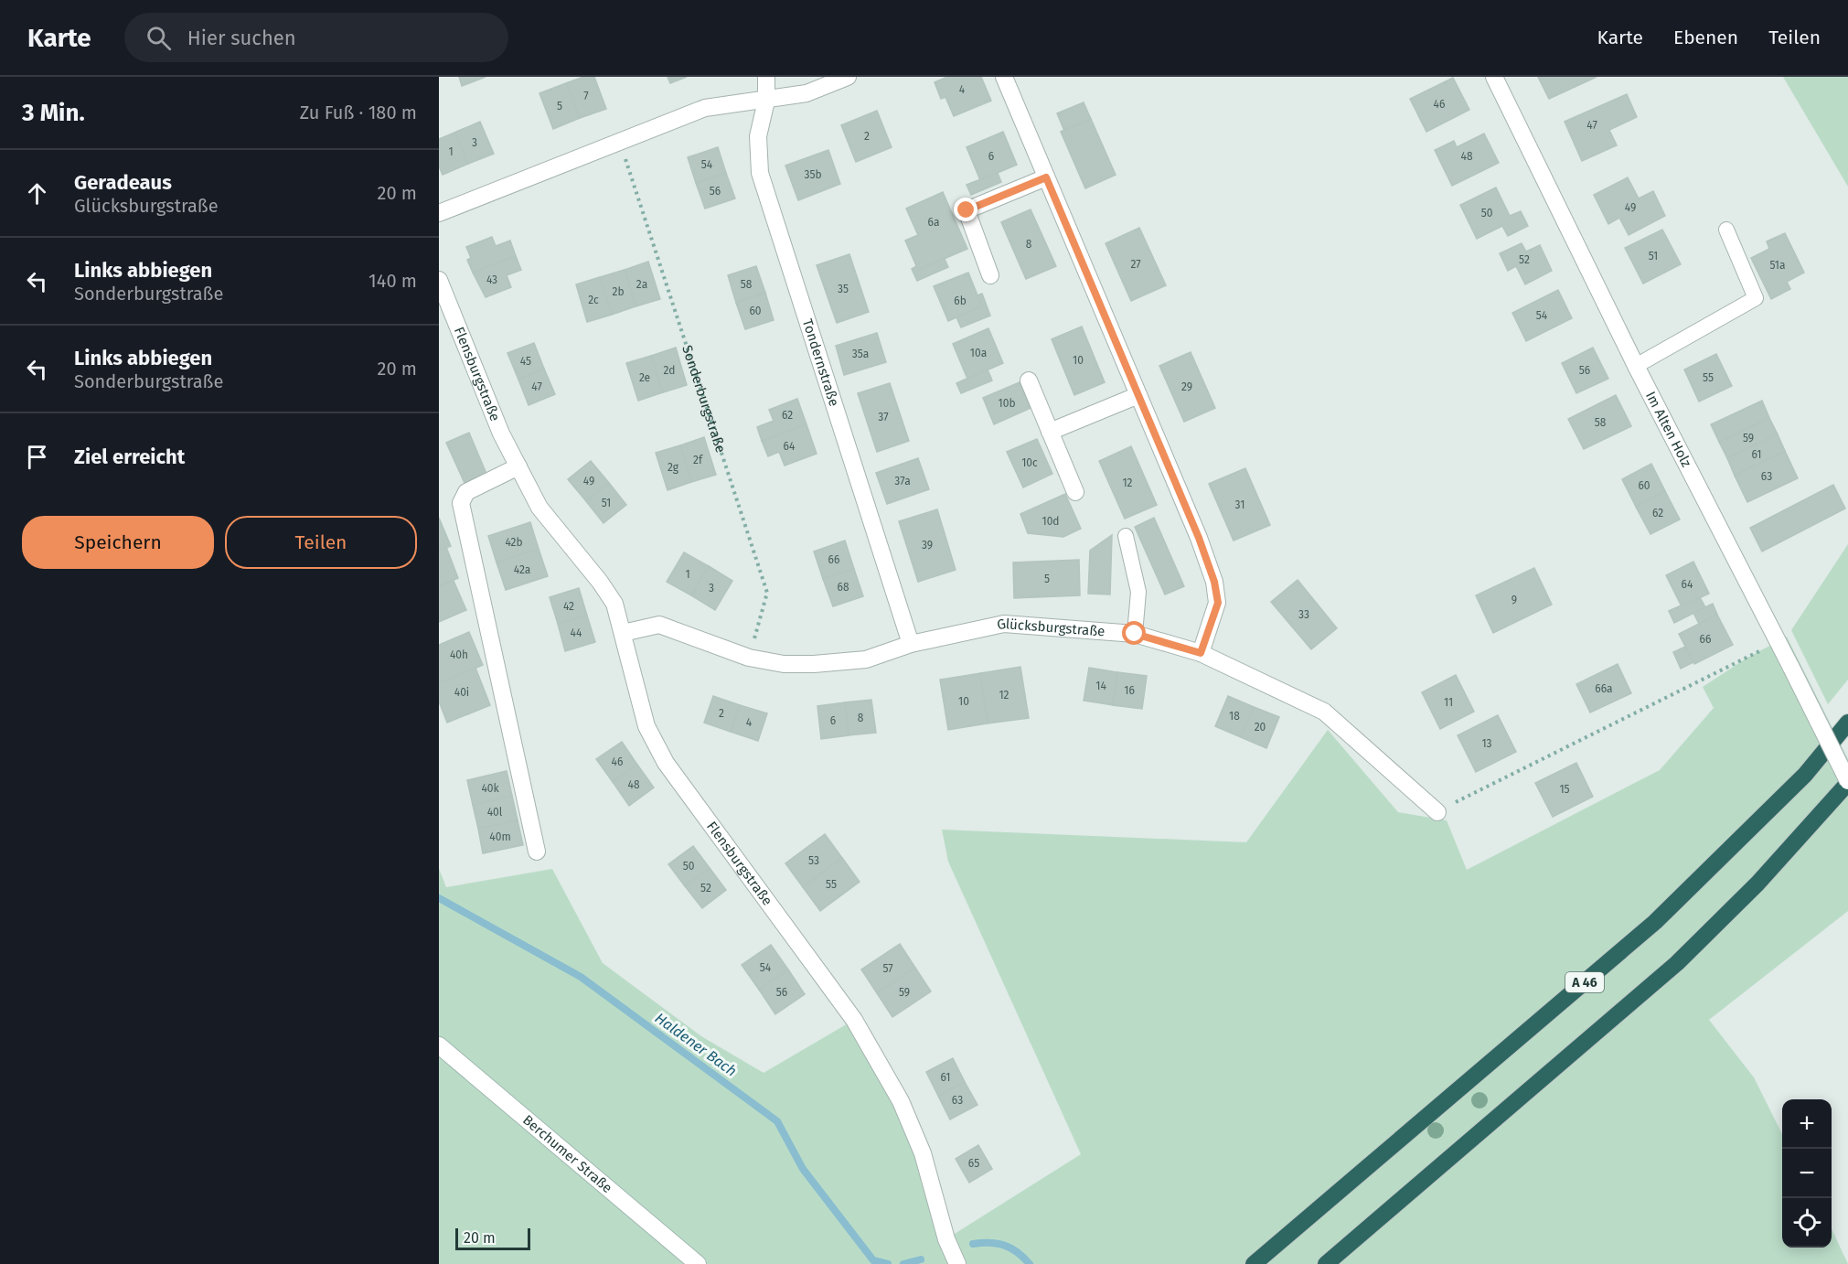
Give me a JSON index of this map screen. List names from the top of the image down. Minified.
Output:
{"streets":{"highway":["A 46"],"street":["Tondernstraße","Flensburgstraße","Im Alten Holz","Glücksburgstraße","Berchumer Straße"],"path":["Sonderburgstraße"]},"crossings":[["Tondernstraße","Glücksburgstraße"],["Flensburgstraße","Glücksburgstraße"],["Sonderburgstraße","Glücksburgstraße"]],"water":["Haldener Bach"],"house_numbers":["4","7","46","5","47","2","3","1","6","48","54","35b","56","49","50","6a","8","51","52","27","51a","43","2a","58","35","2b","2c","6b","60","54","10a","35a","10","45","2d","56","2e","55","47","29","10b","62","37","58","59","64","61","2f","10c","2g","63","49","37a","12","60","51","31","62","10d","42b","39","66","42a","1","5","64","68","3","9","42","33","44","66","40h","14","66a","16","40i","12","10","11","2","18","8","6","4","20","13","46","48","40k","15","40l","40m","53","50","55","52","54","57","56","59","61","63","65"],"scale_bar":"20 m","page":{"header":"Karte","search":"Hier suchen","nav":["Karte","Ebenen","Teilen"],"heading":["3 Min.","Zu Fuß · 180 m"],"list":[["Geradeaus","Glücksburgstraße","20 m"],["Links abbiegen","Sonderburgstraße","140 m"],["Links abbiegen","Sonderburgstraße","20 m"],"Ziel erreicht"],"buttons":["Speichern","Teilen"],"map_buttons":["+","−"],"scale":"20 m"}}
